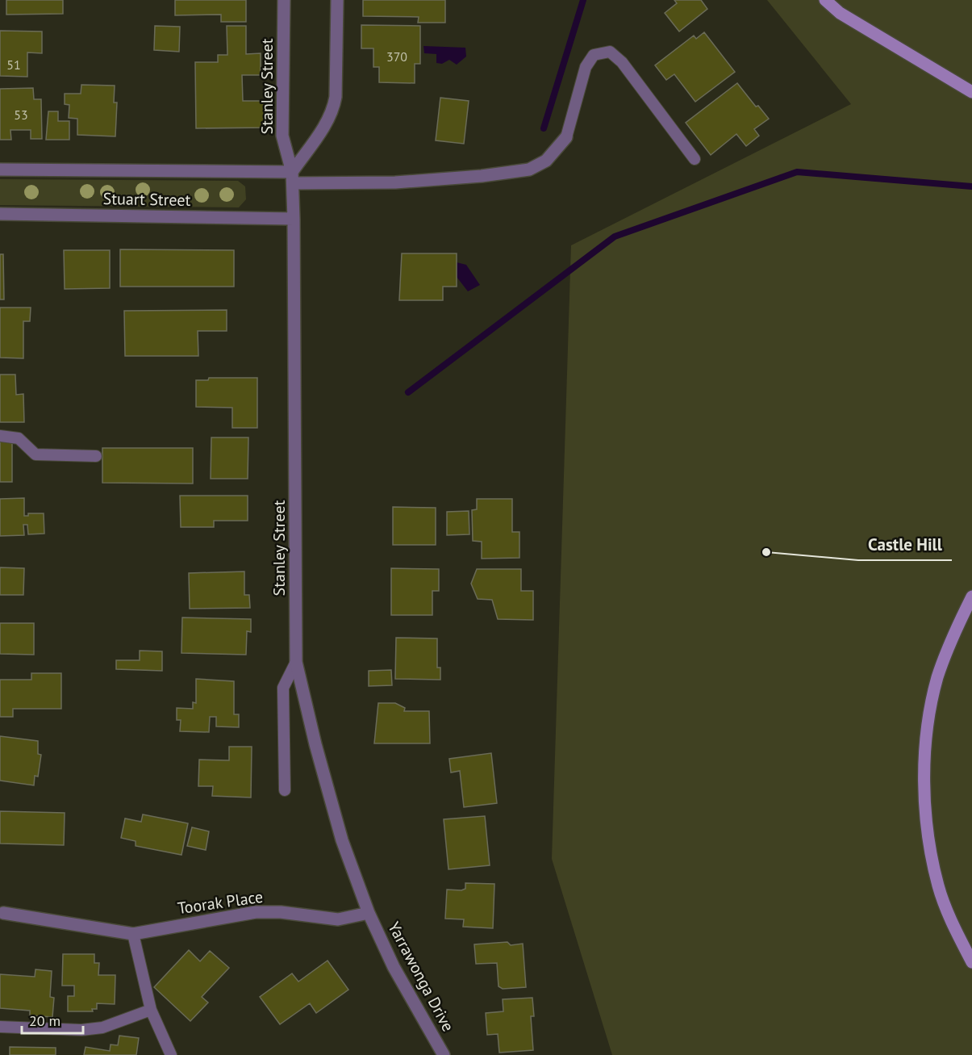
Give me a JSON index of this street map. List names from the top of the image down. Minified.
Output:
{"streets":{"street":["Stanley Street","Stuart Street","Toorak Place","Yarrawonga Drive"]},"crossings":[["Stanley Street","Stuart Street"],["Stanley Street","Toorak Place"],["Stanley Street","Yarrawonga Drive"],["Toorak Place","Yarrawonga Drive"]],"places":["Castle Hill"],"house_numbers":["370","51","53"],"scale_bar":"20 m"}
